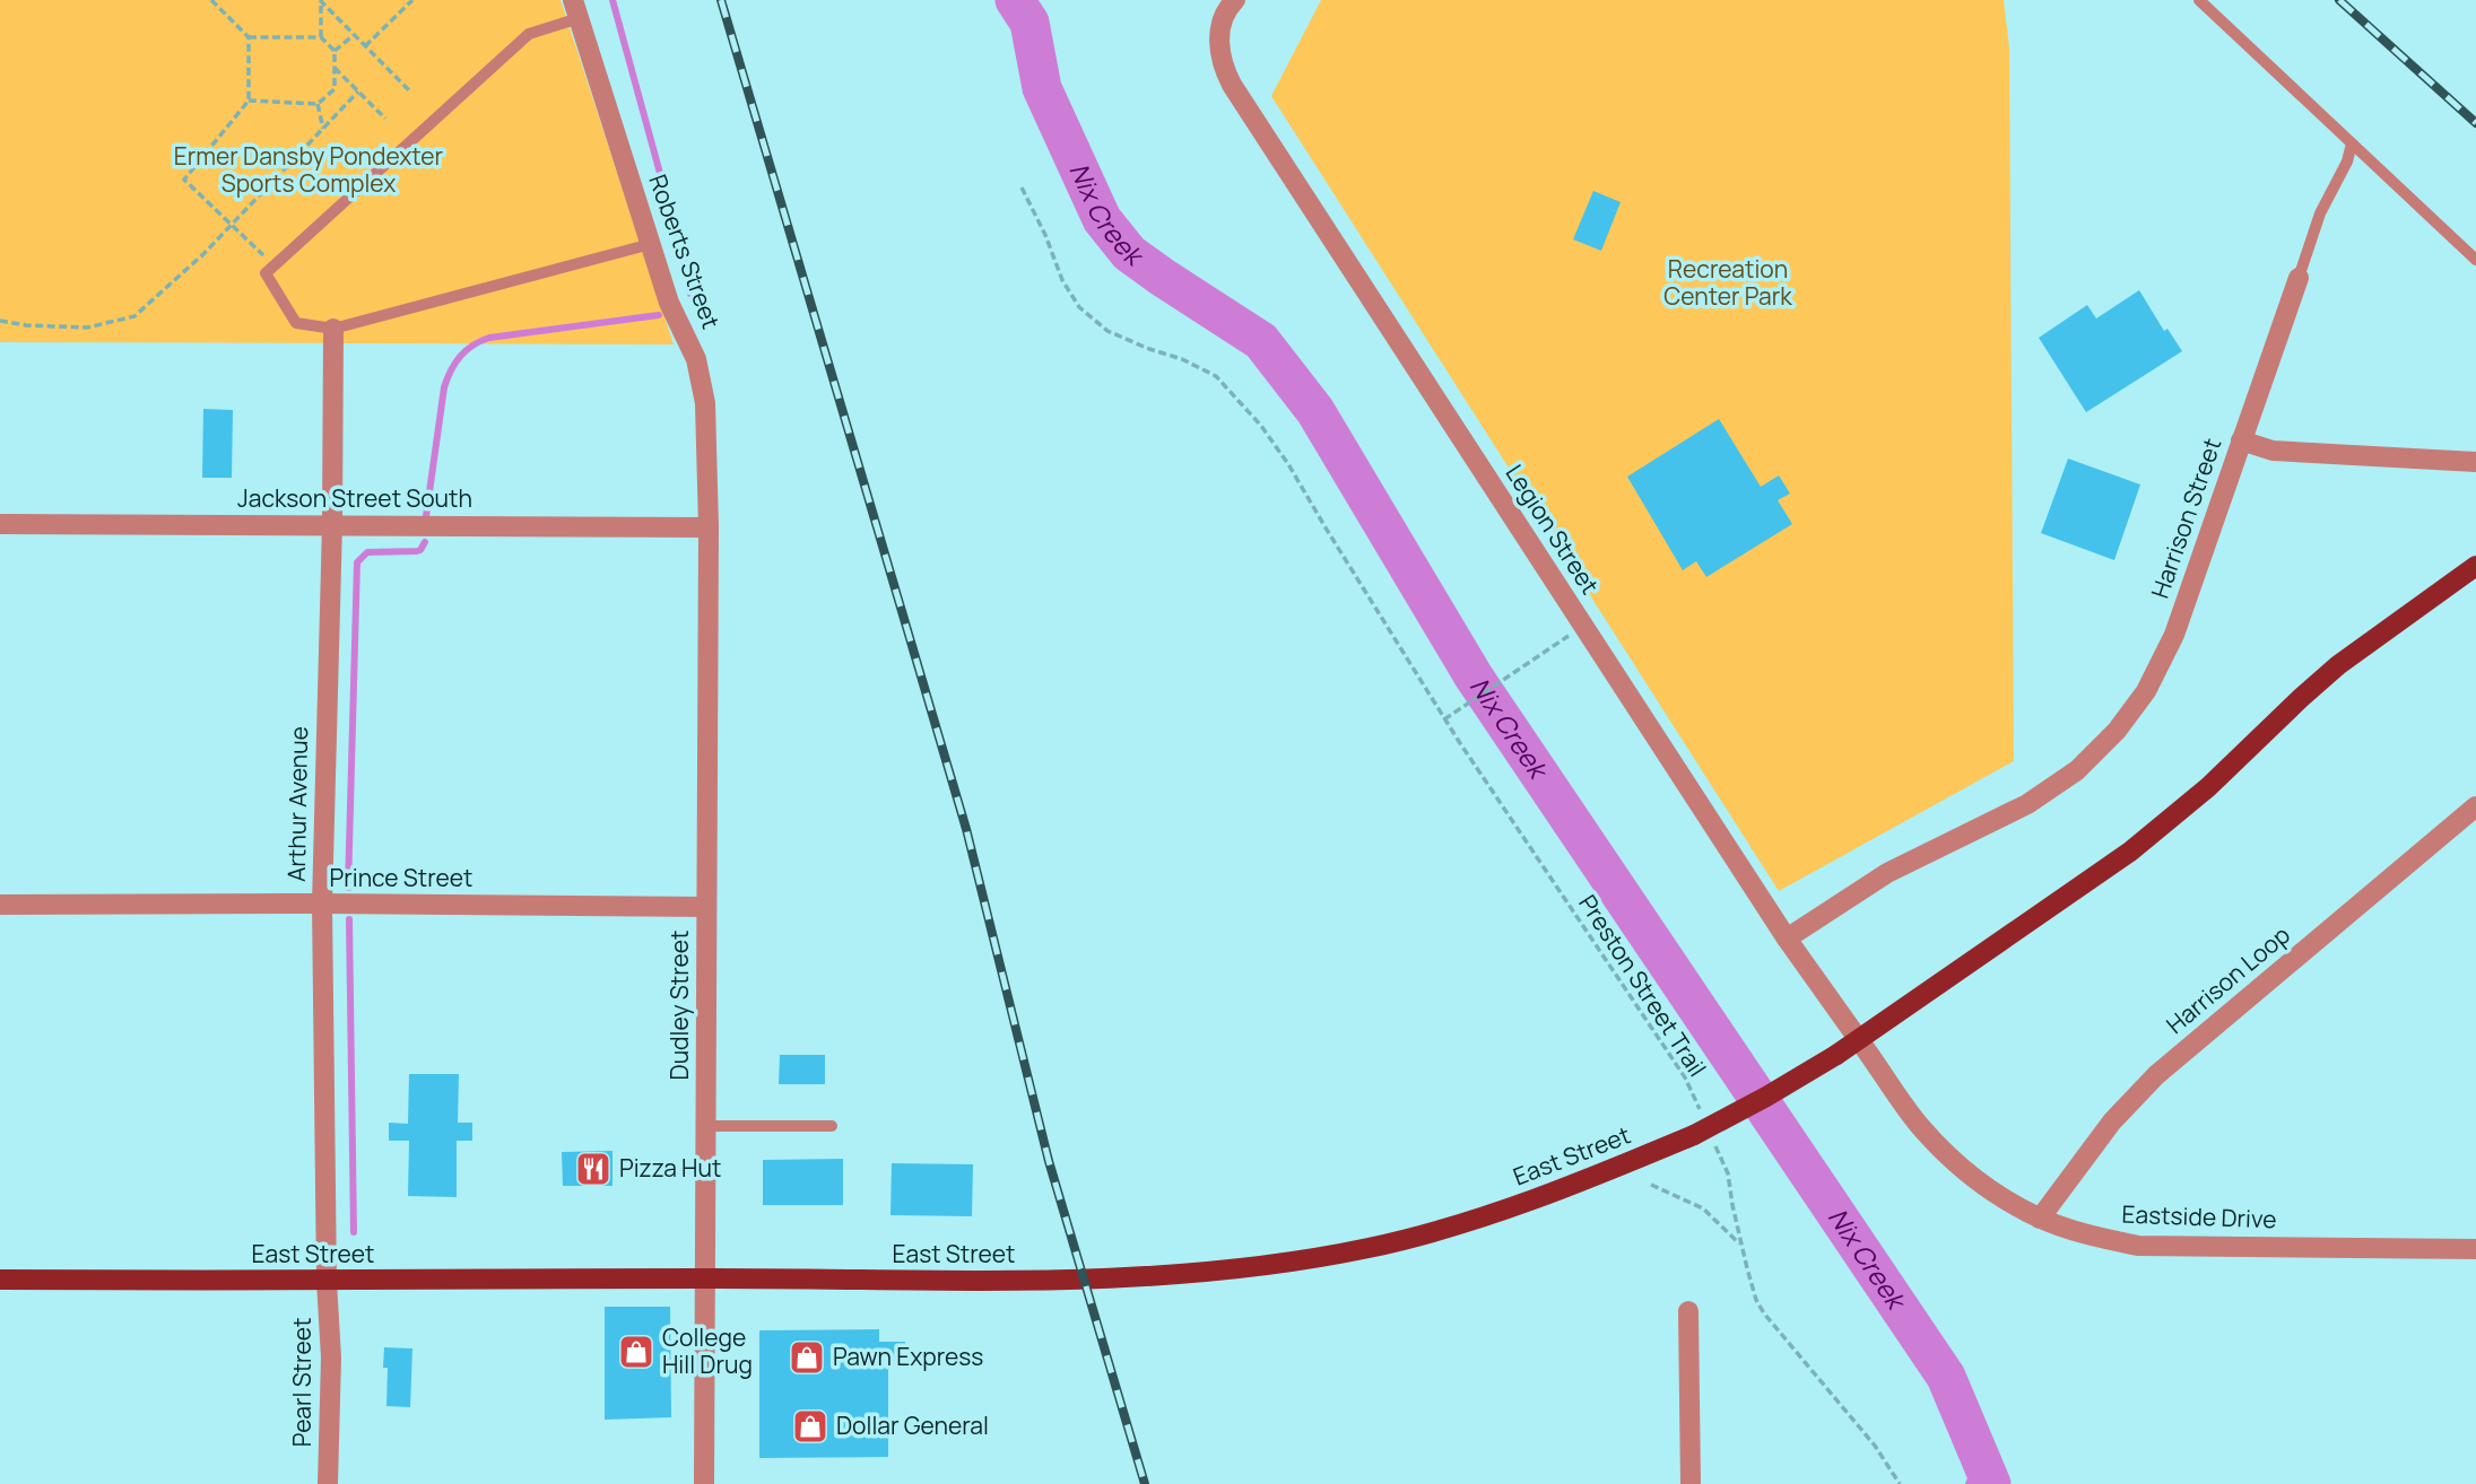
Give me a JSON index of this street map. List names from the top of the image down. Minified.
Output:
{"streets":{"main road":["East Street"],"street":["Roberts Street","Jackson Street South","Harrison Street","Legion Street","Arthur Avenue","Prince Street","Harrison Loop","Dudley Street","Eastside Drive","Pearl Street"],"path":["Preston Street Trail"]},"crossings":[["Roberts Street","Jackson Street South"],["Roberts Street","Dudley Street"],["Jackson Street South","Arthur Avenue"],["Jackson Street South","Dudley Street"],["Harrison Street","Legion Street"],["Legion Street","East Street"],["Legion Street","Eastside Drive"],["Arthur Avenue","Prince Street"],["Arthur Avenue","East Street"],["Arthur Avenue","Pearl Street"],["Prince Street","Dudley Street"],["Harrison Loop","Eastside Drive"],["Preston Street Trail","East Street"],["Dudley Street","East Street"],["East Street","Eastside Drive"],["East Street","Pearl Street"]],"water":["Nix Creek"],"parks":["Ermer Dansby Pondexter Sports Complex","Recreation Center Park"],"places":{"restaurant":["Pizza Hut"],"shop":["College Hill Drug","Pawn Express","Dollar General"]}}
